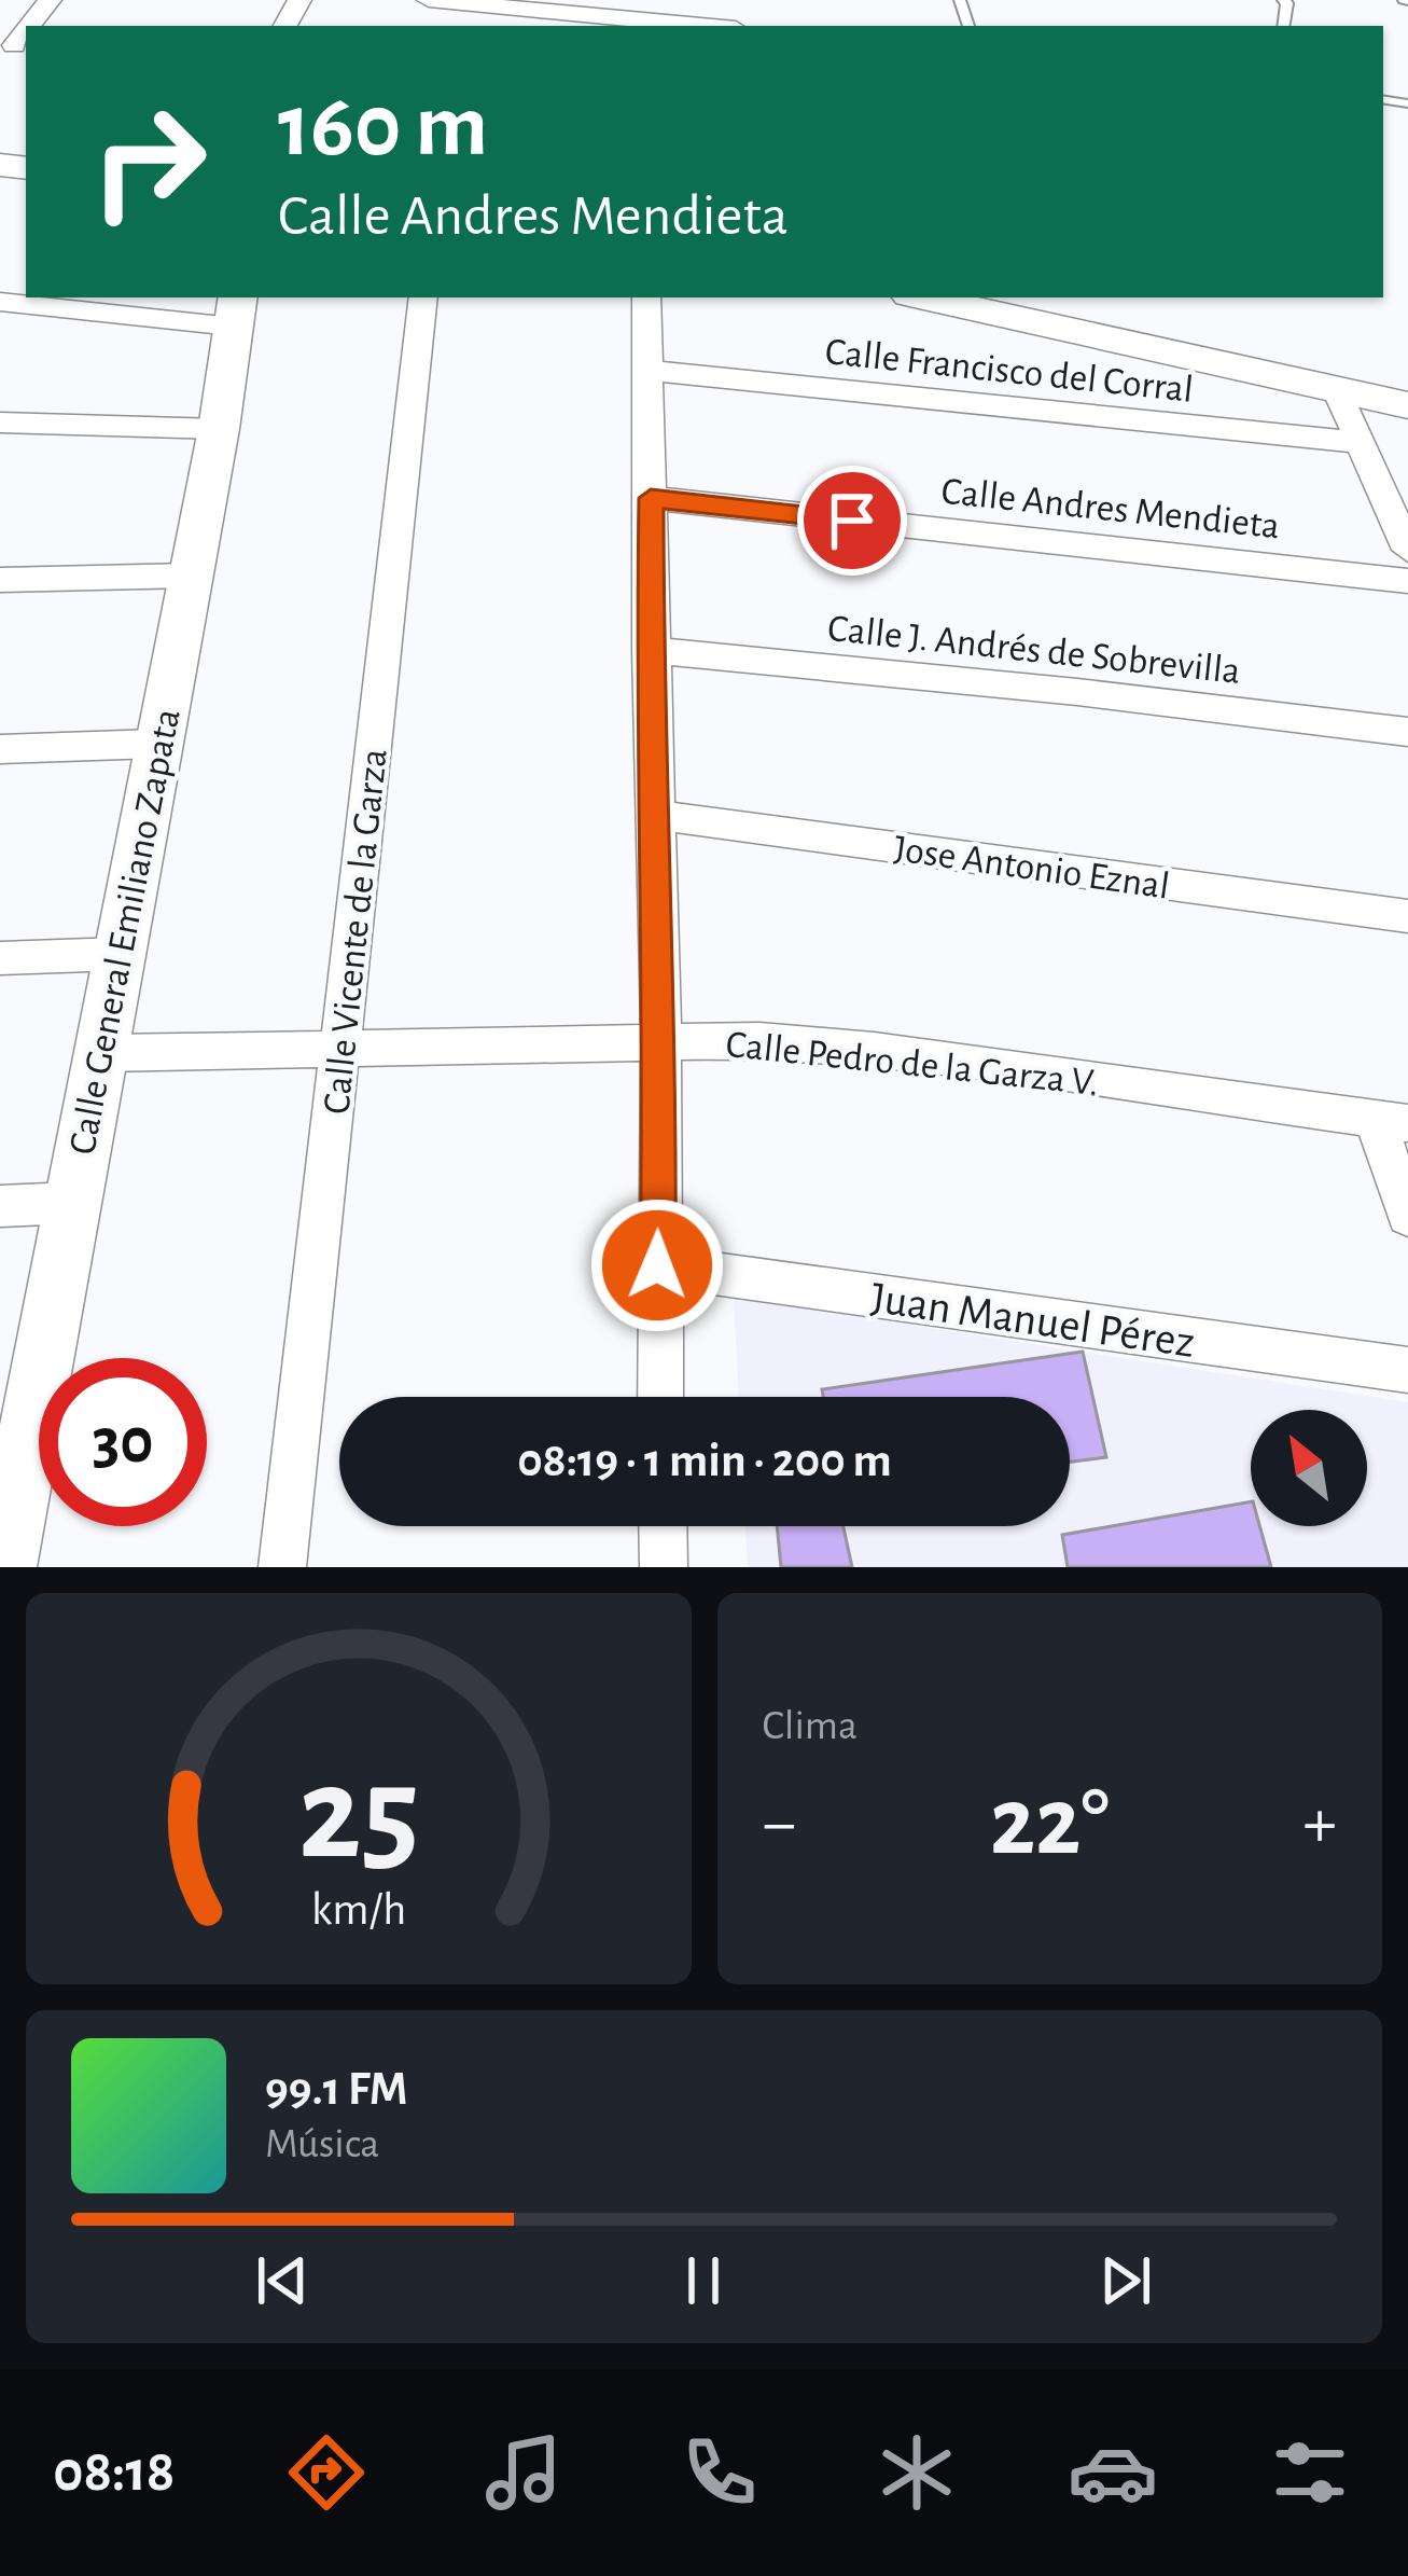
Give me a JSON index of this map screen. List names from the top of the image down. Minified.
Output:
{"streets":{"street":["Calle Francisco del Corral","Calle Andres Mendieta","Calle J. Andrés de Sobrevilla","Jose Antonio Eznal","Calle General Emiliano Zapata","Calle Vicente de la Garza","Calle Pedro de la Garza V.","Juan Manuel Pérez"]},"crossings":[["Calle General Emiliano Zapata","Calle Pedro de la Garza V."],["Calle Vicente de la Garza","Calle Pedro de la Garza V."]],"north":"top left","page":{"turn":["160 m","Calle Andres Mendieta"],"limit":"30","trip":"08:19 · 1 min · 200 m","tile":"Clima","heat":["−","22°","+"],"song":["99.1 FM","Música"],"tabs":"08:18","gauge":["25","km/h"]}}
